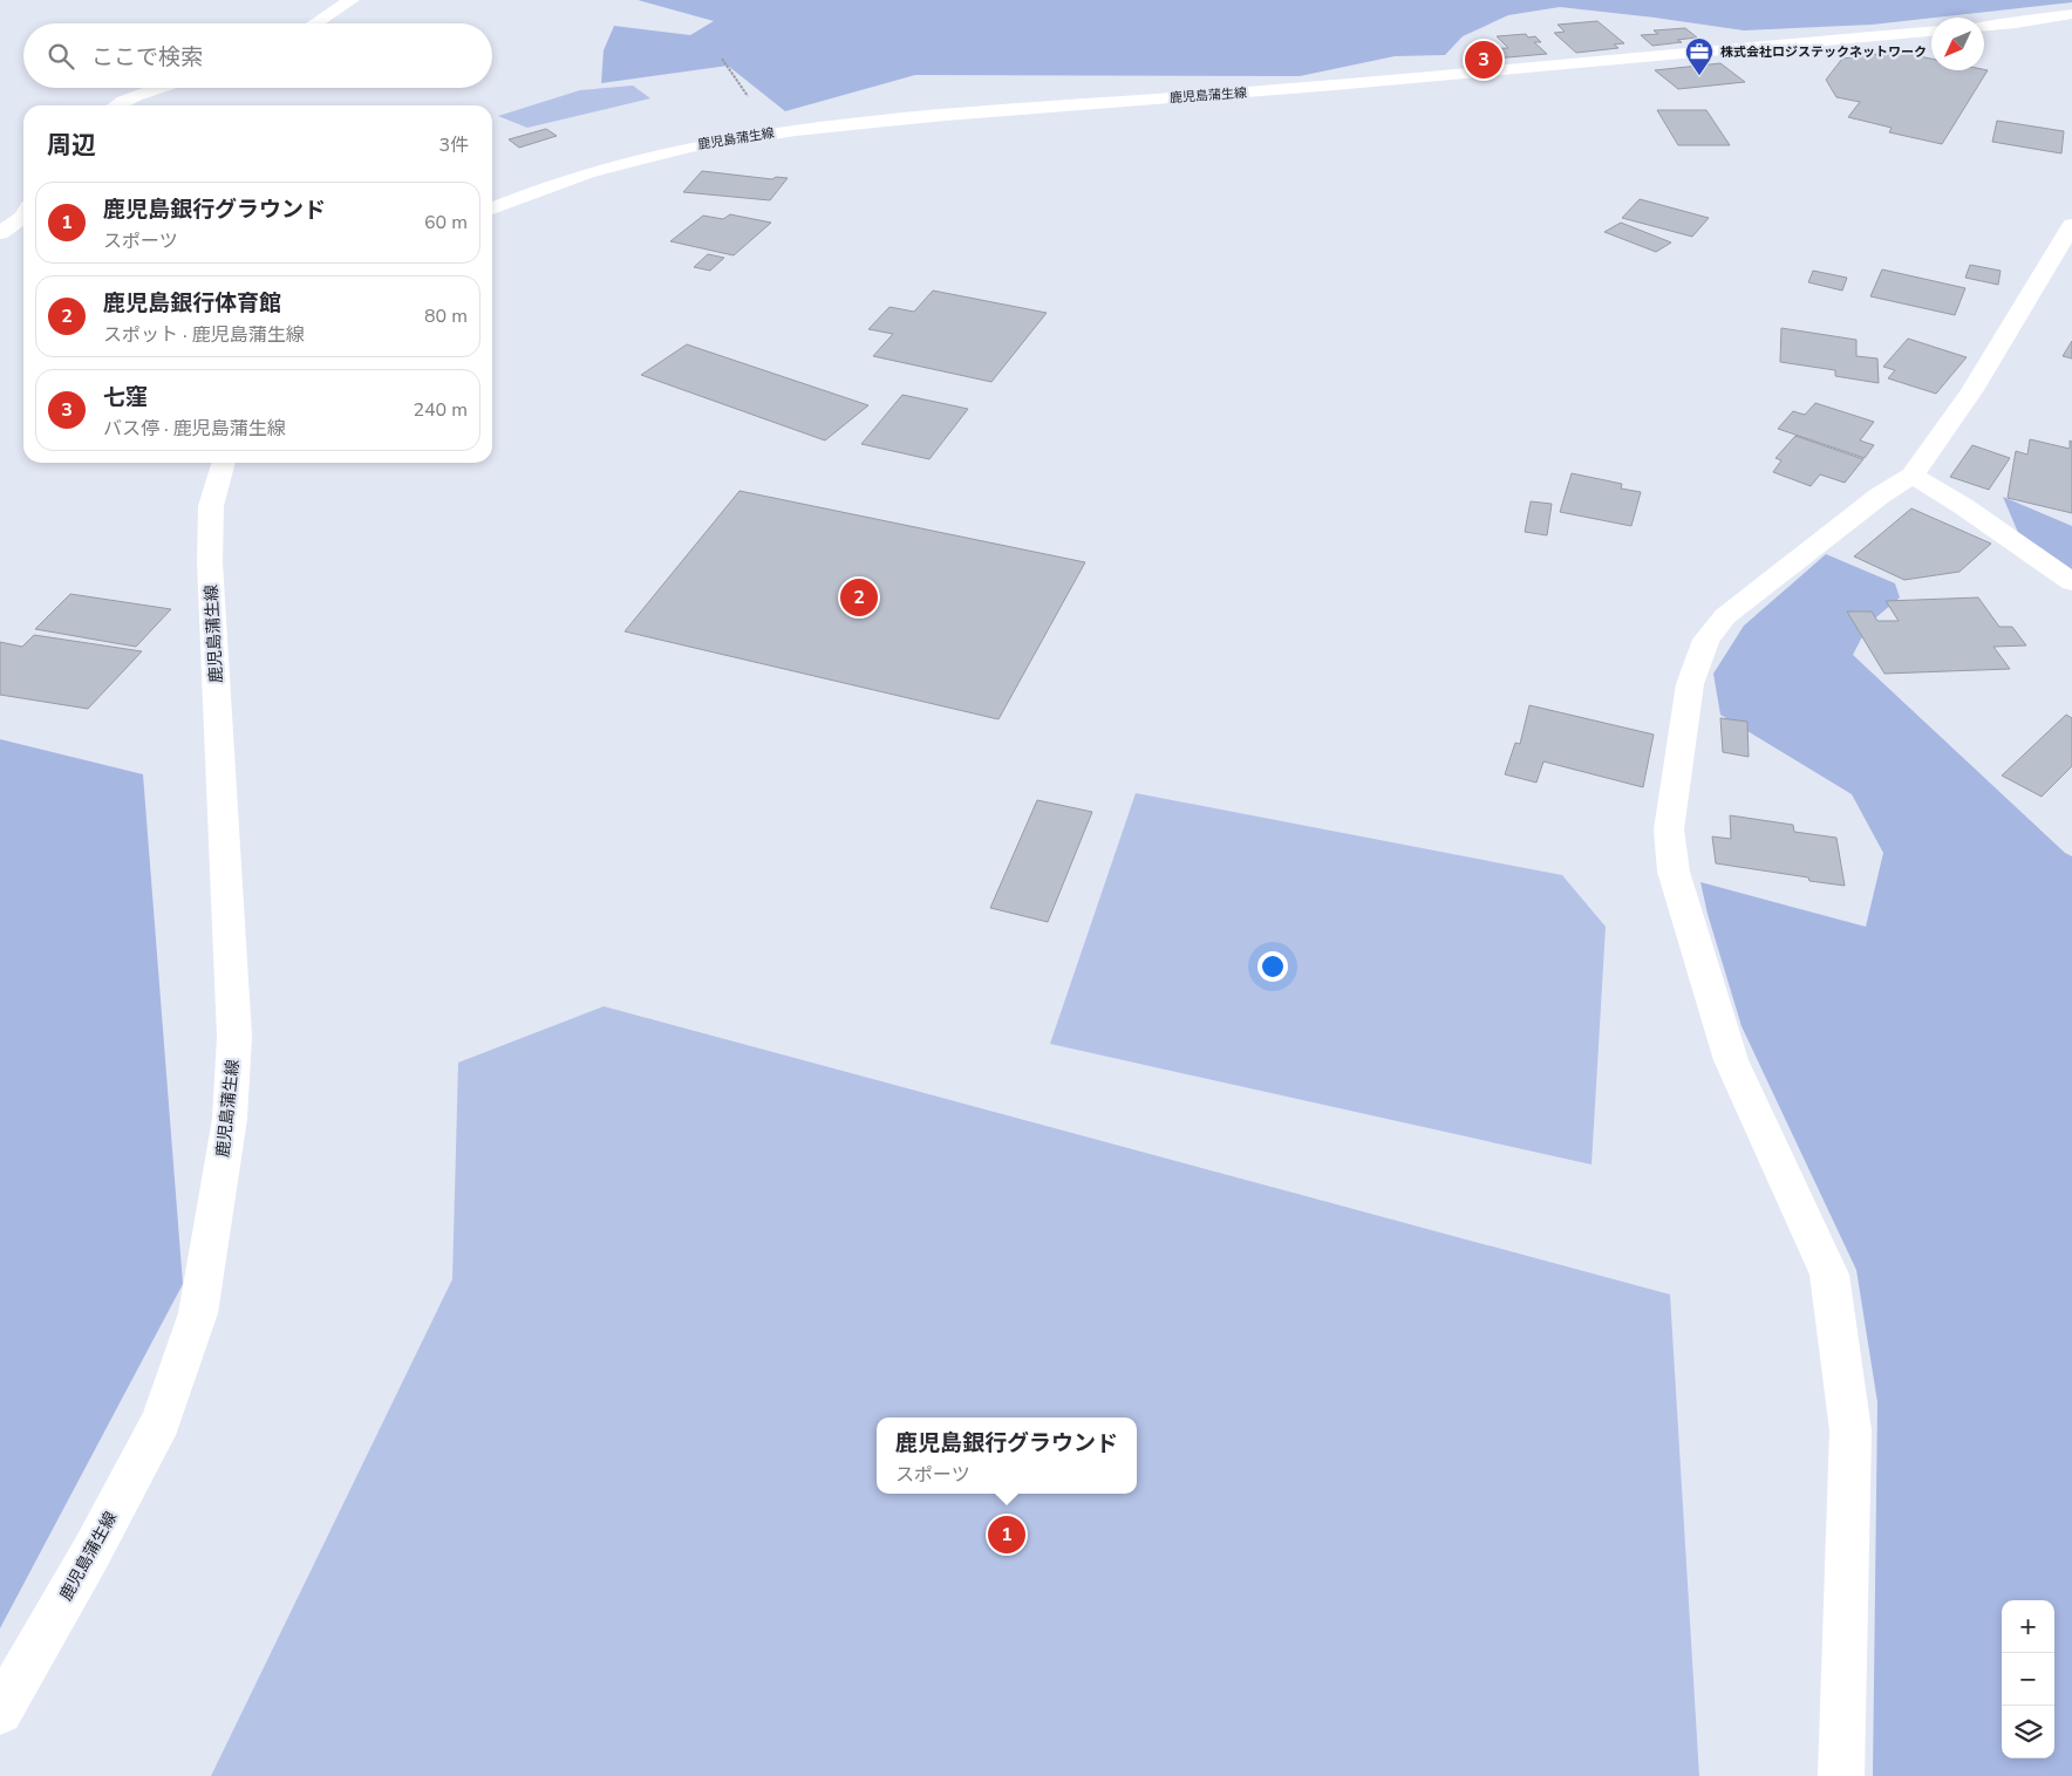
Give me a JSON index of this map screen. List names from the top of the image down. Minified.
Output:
{"streets":{"main road":["鹿児島蒲生線"]},"places":{"office":["株式会社ロジステックネットワーク"]},"north":"bottom left","page":{"search":"ここで検索","pins":["3","2","1"],"heading":["周辺","3件"],"list":[{"mark":"1","name":"鹿児島銀行グラウンド","note":"スポーツ","value":"60 m"},{"mark":"2","name":"鹿児島銀行体育館","note":"スポット · 鹿児島蒲生線","value":"80 m"},{"mark":"3","name":"七窪","note":"バス停 · 鹿児島蒲生線","value":"240 m"}],"popup":["鹿児島銀行グラウンド","スポーツ"],"map_buttons":["+","−"]}}
